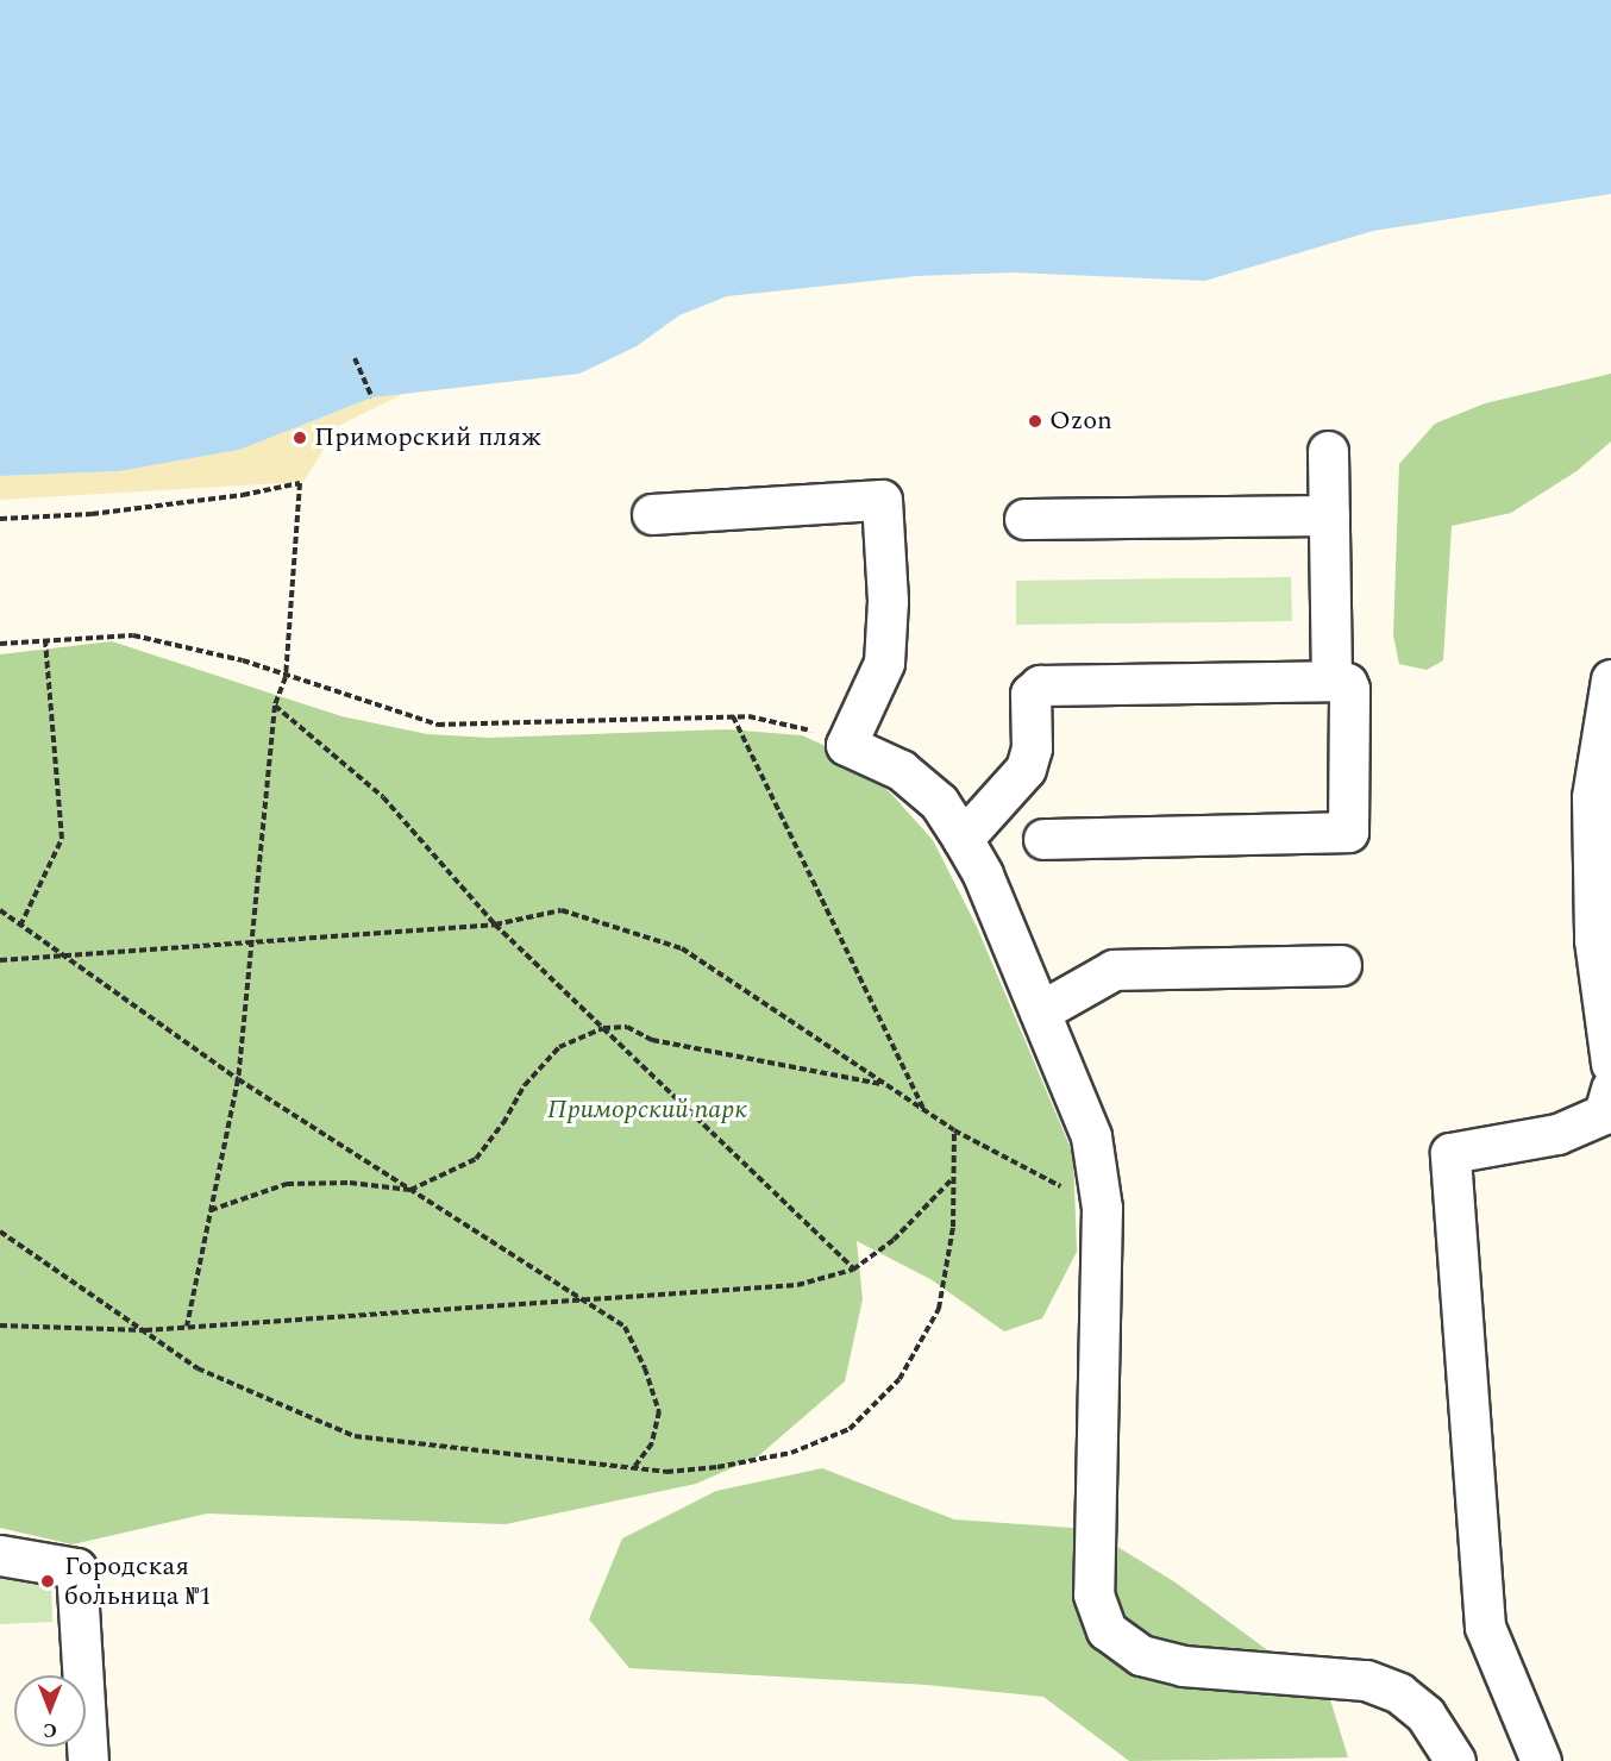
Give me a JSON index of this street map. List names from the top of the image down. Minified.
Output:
{"parks":["Приморский парк"],"places":["Ozon","Приморский пляж","Городская больница №1"],"north":"bottom"}
